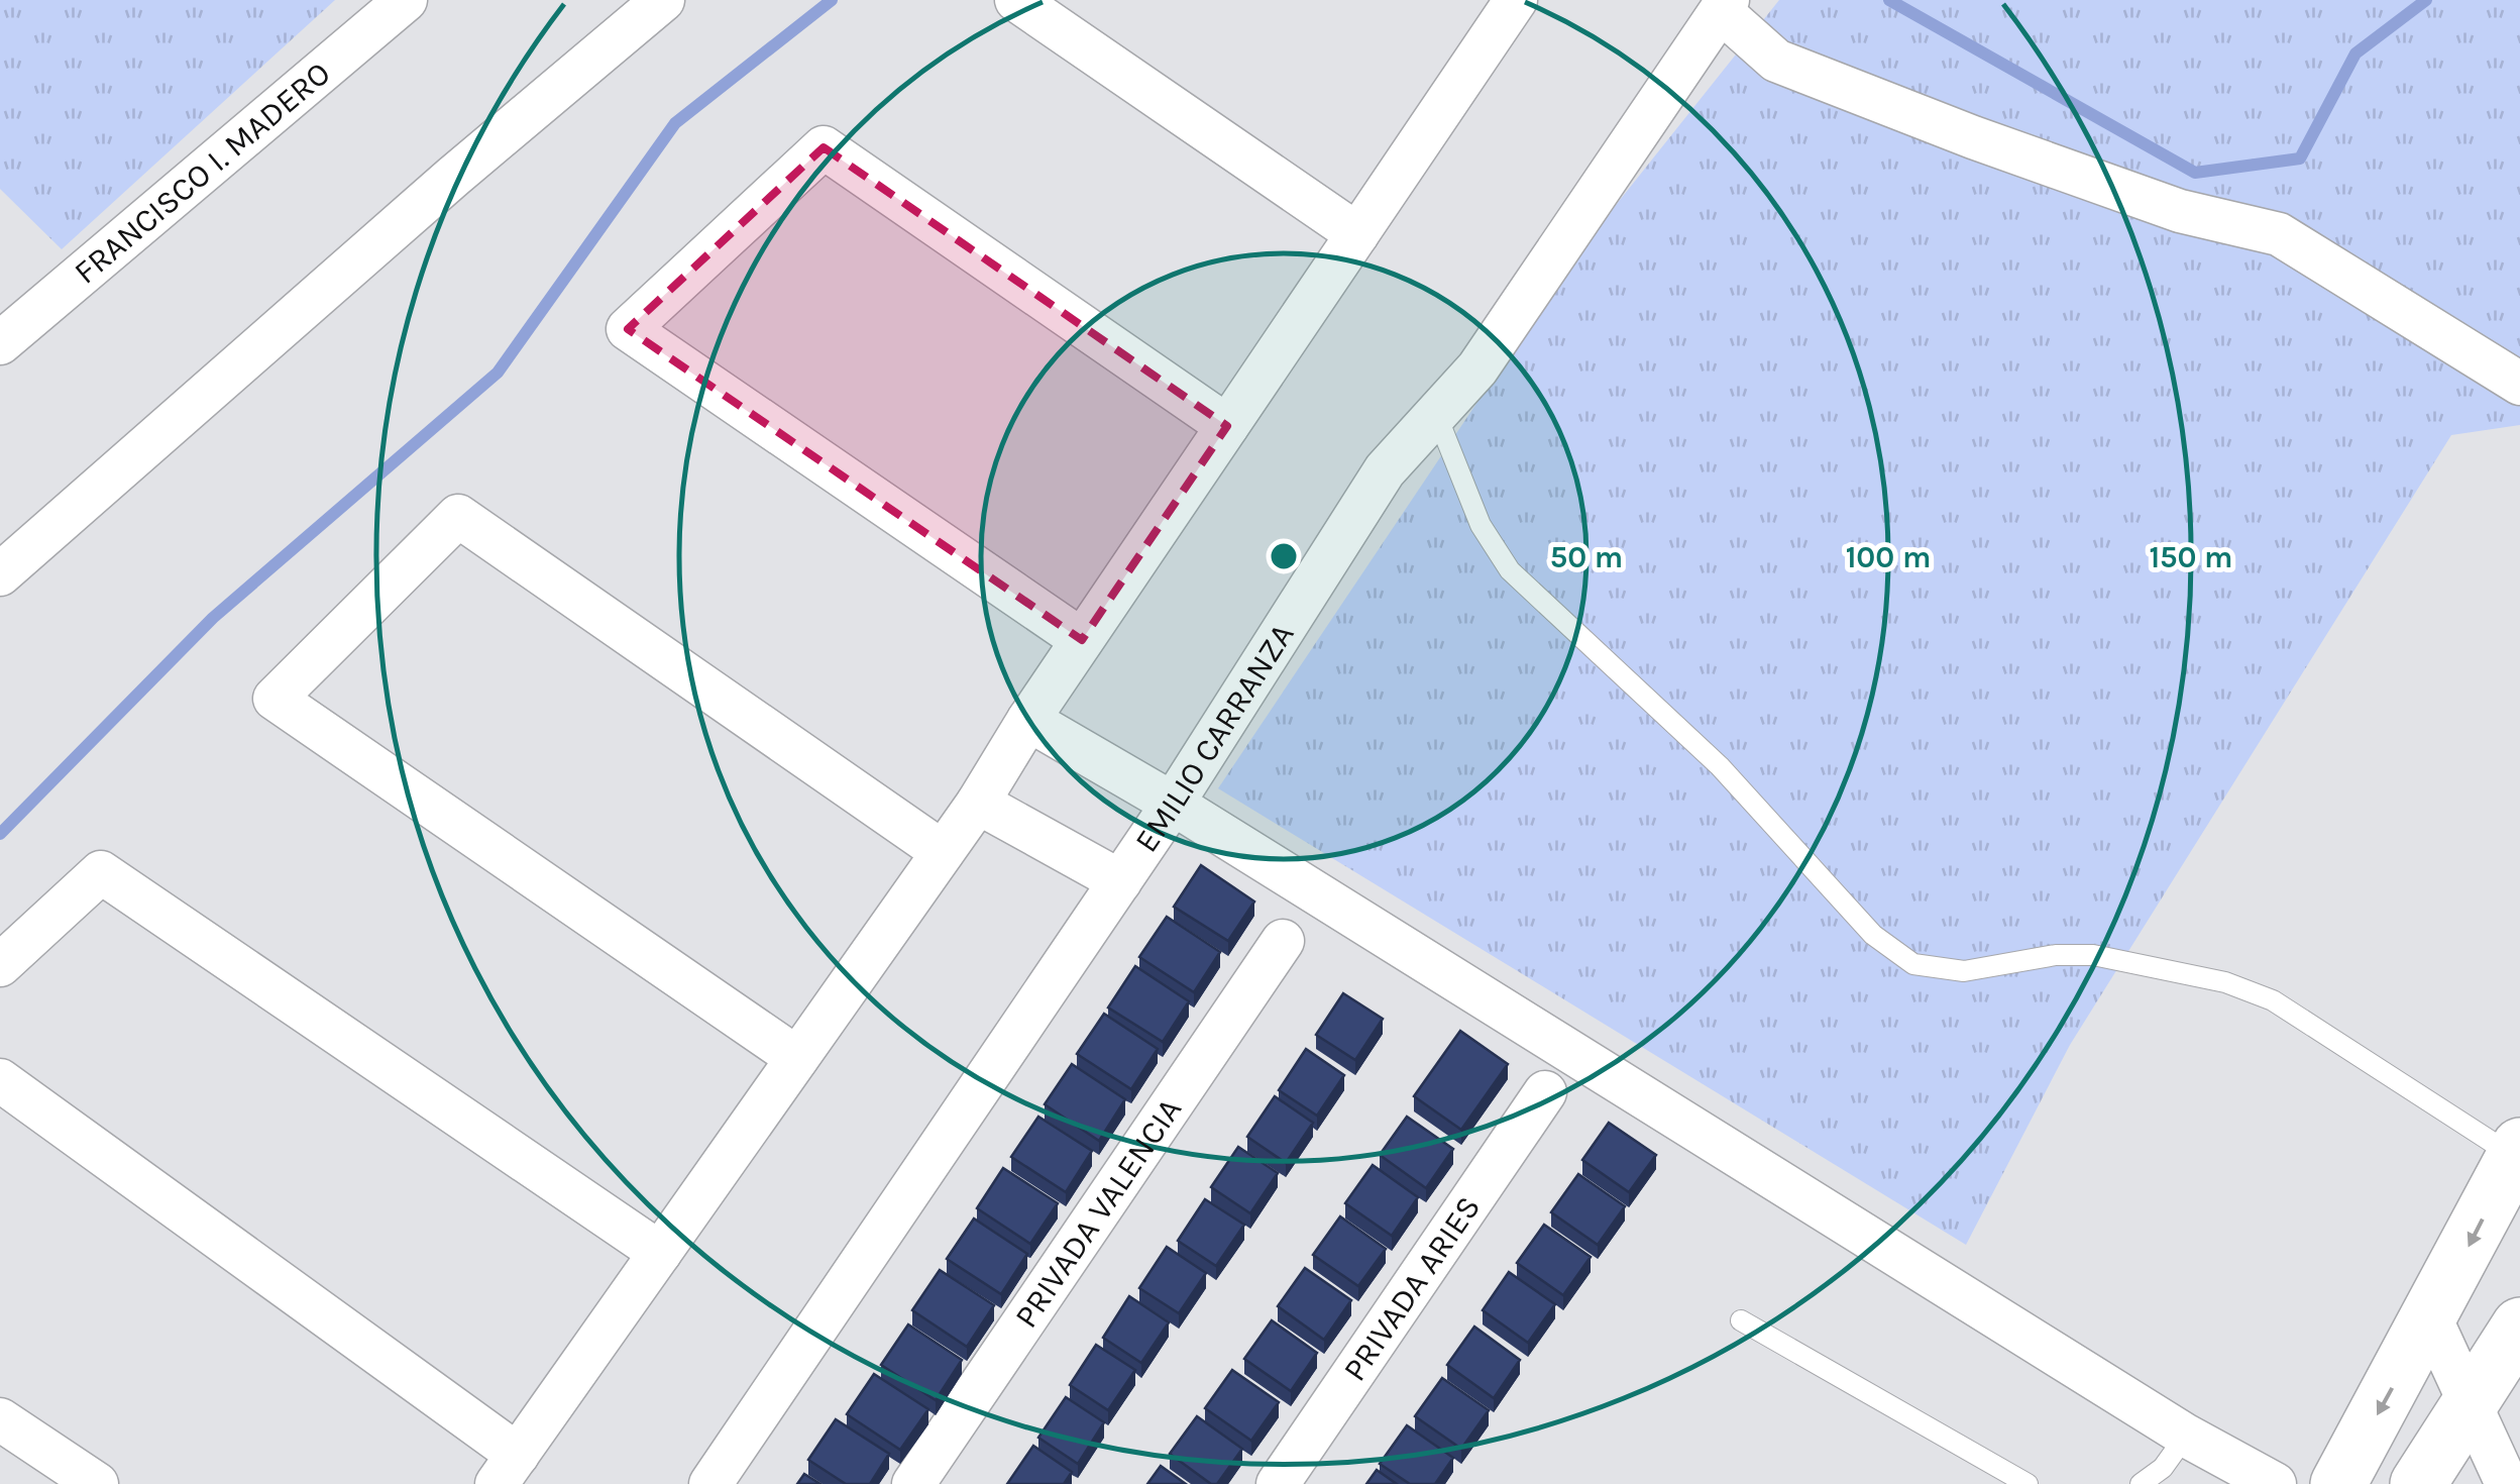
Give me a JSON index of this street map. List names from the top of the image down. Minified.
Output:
{"streets":{"street":["FRANCISCO I. MADERO","EMILIO CARRANZA","PRIVADA VALENCIA","PRIVADA ARIES"]},"rings":["50 m","100 m","150 m"]}
